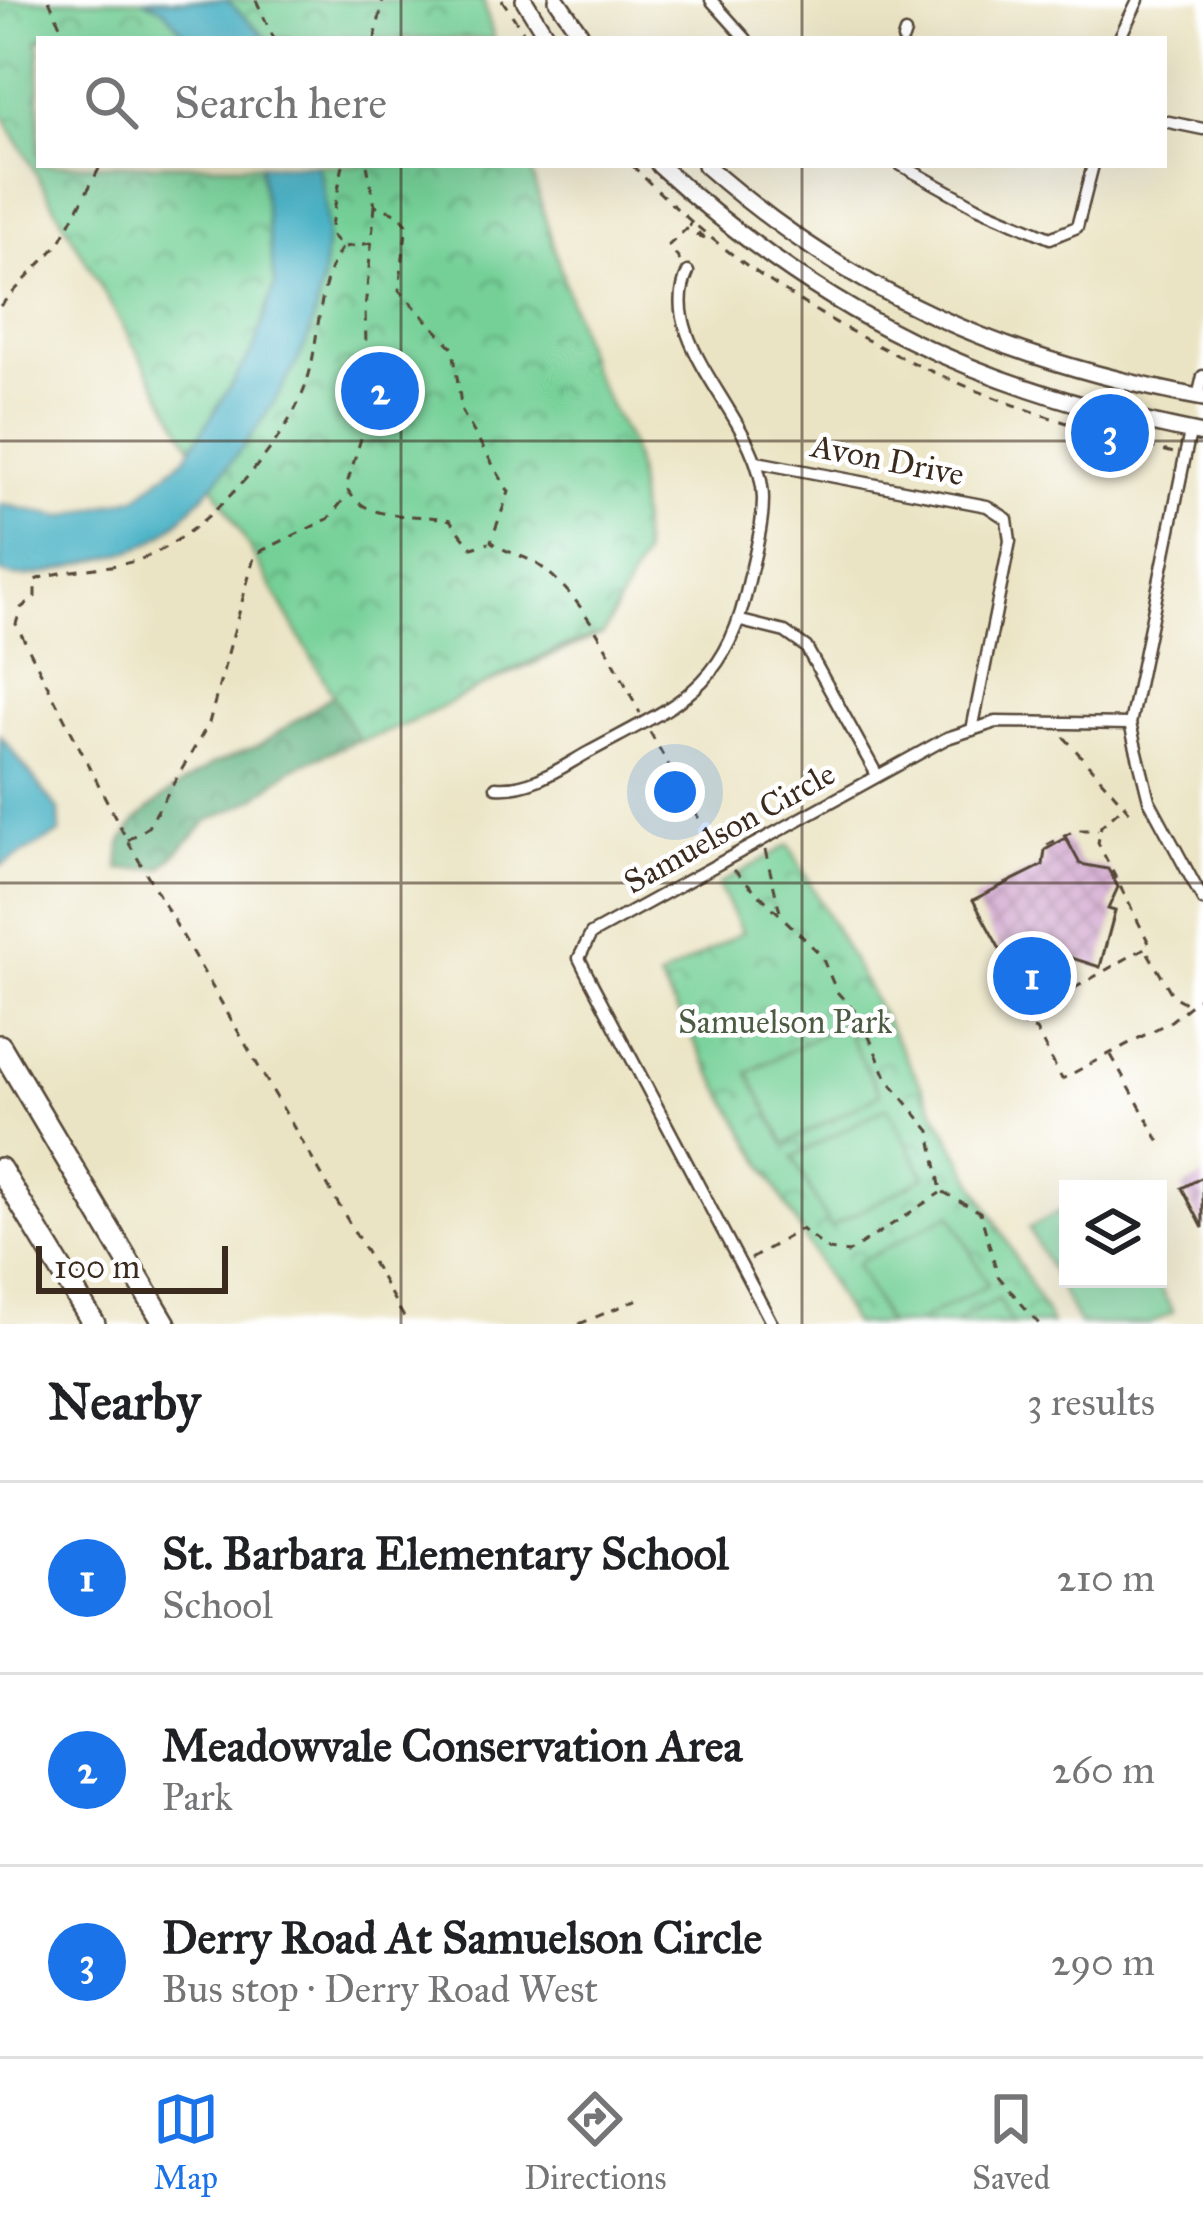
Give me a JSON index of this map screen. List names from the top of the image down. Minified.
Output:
{"streets":{"street":["Avon Drive","Samuelson Circle"]},"crossings":[["Avon Drive","Samuelson Circle"]],"parks":["Samuelson Park"],"scale_bar":"100 m","page":{"search":"Search here","pins":["2","3","1"],"scale":"100 m","heading":["Nearby","3 results"],"list":[{"mark":"1","name":"St. Barbara Elementary School","note":"School","value":"210 m"},{"mark":"2","name":"Meadowvale Conservation Area","note":"Park","value":"260 m"},{"mark":"3","name":"Derry Road At Samuelson Circle","note":"Bus stop · Derry Road West","value":"290 m"}],"nav":["Map","Directions","Saved"]}}
